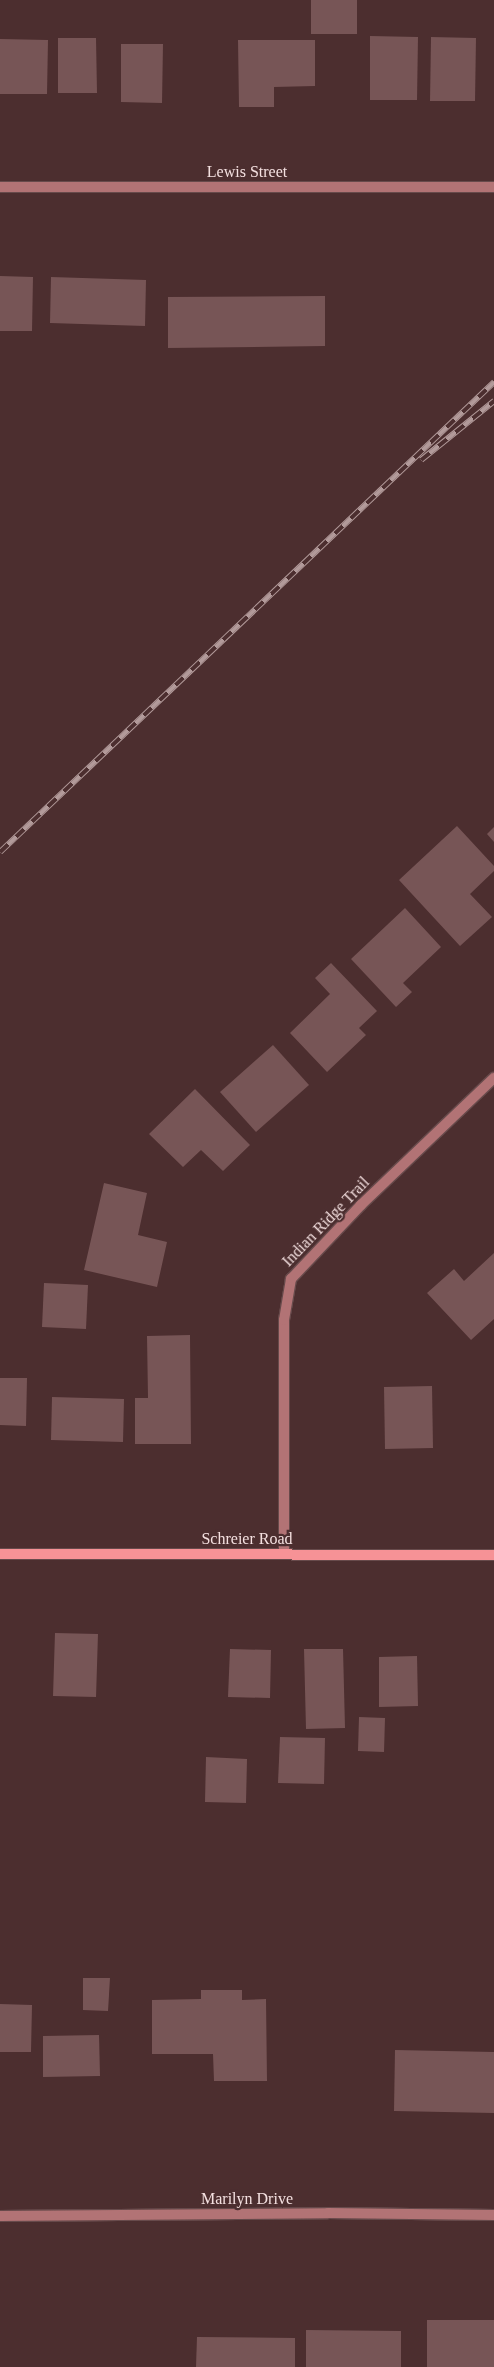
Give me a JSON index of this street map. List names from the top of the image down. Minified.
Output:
{"streets":{"street":["Lewis Street","Indian Ridge Trail","Schreier Road","Marilyn Drive"]},"crossings":[["Indian Ridge Trail","Schreier Road"]]}
